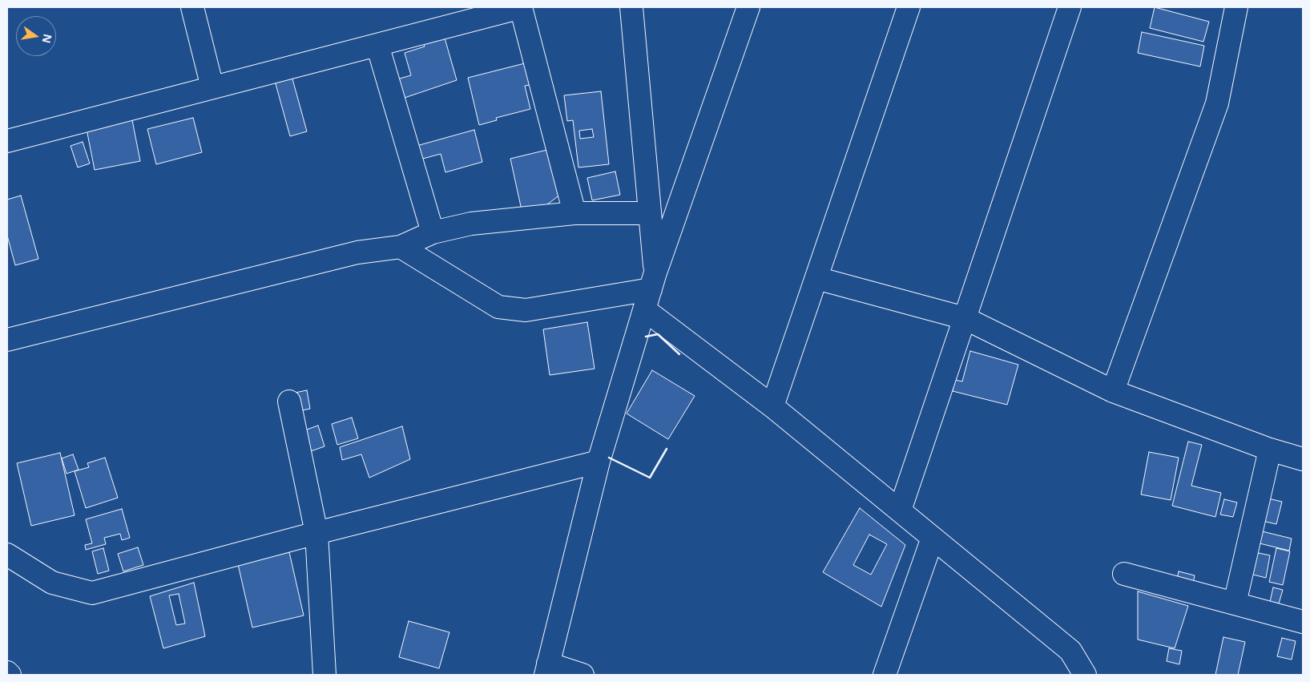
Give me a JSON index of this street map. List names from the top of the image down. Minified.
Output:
{"north":"right"}
